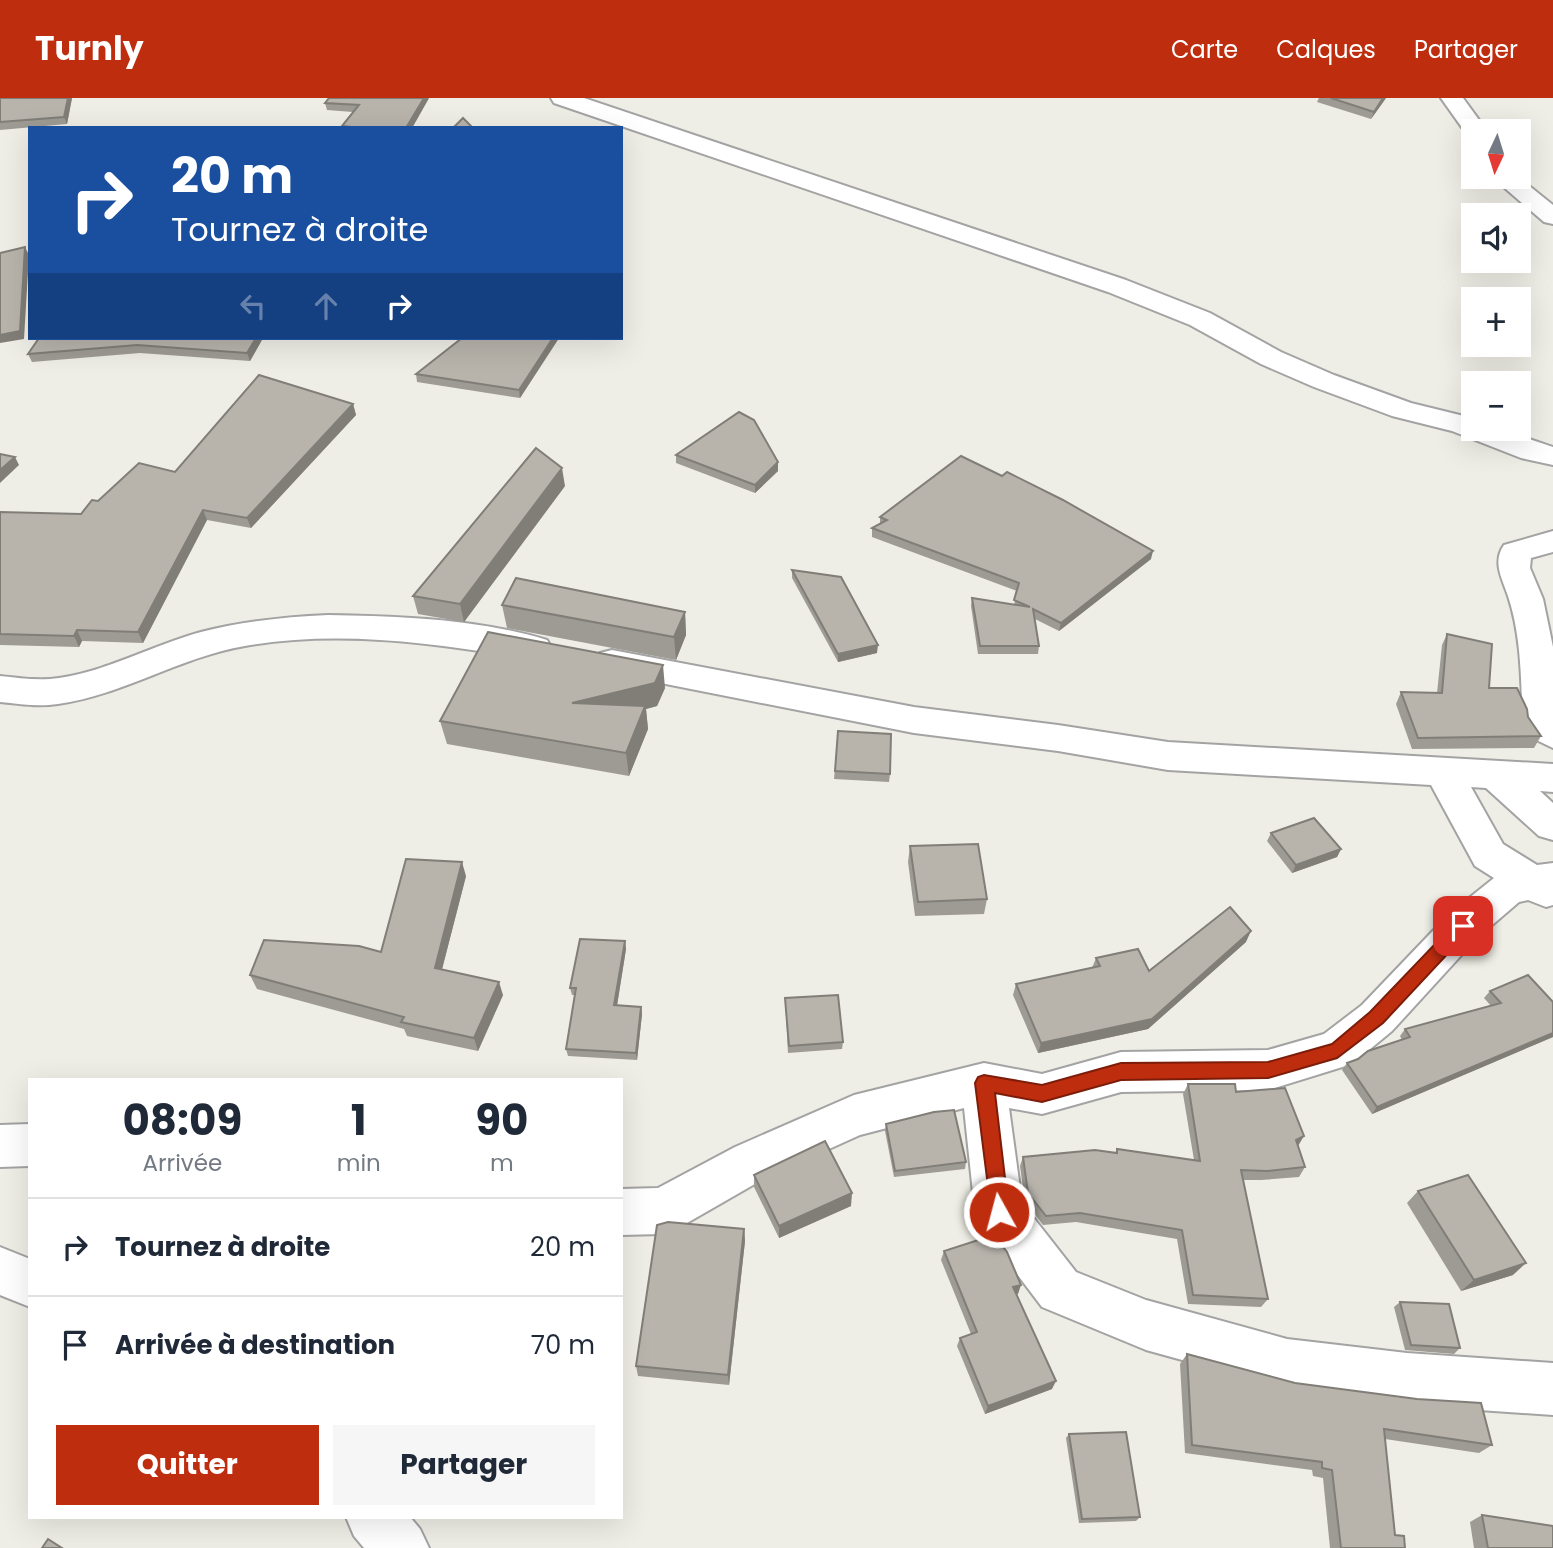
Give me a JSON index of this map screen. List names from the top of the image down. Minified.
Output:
{"north":"bottom","page":{"header":"Turnly","nav":["Carte","Calques","Partager"],"map_buttons":["+","−"],"turn":["20 m","Tournez à droite"],"eta":["08:09","Arrivée","1","min","90","m"],"list":[{"name":"Tournez à droite","value":"20 m"},{"name":"Arrivée à destination","value":"70 m"}],"buttons":["Quitter","Partager"]}}
